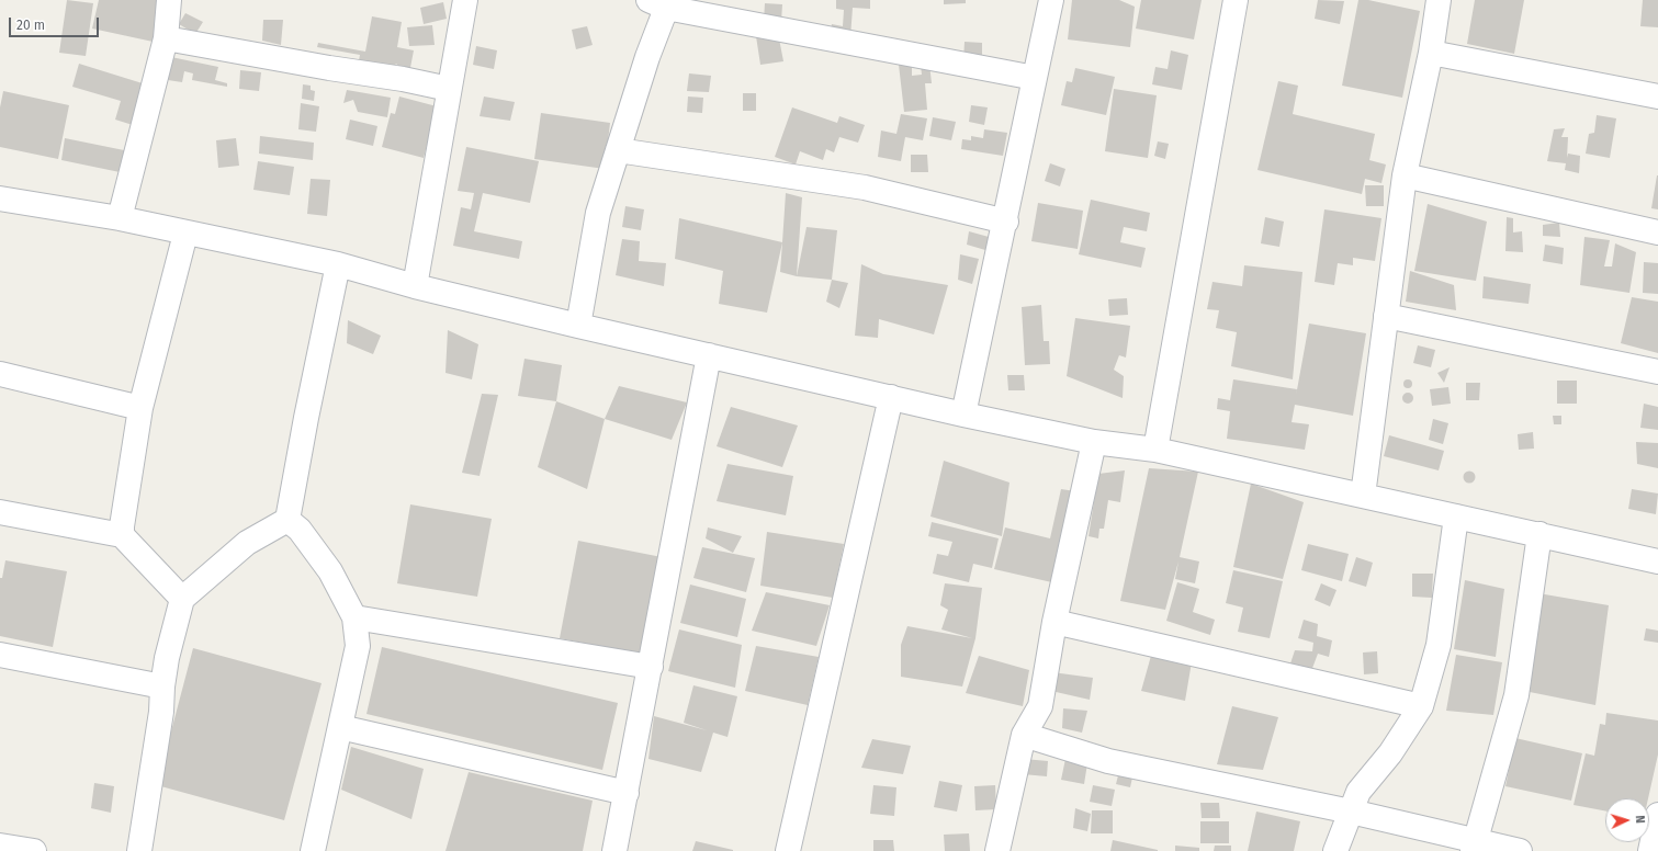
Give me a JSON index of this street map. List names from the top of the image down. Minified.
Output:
{"scale_bar":"20 m","north":"right"}
